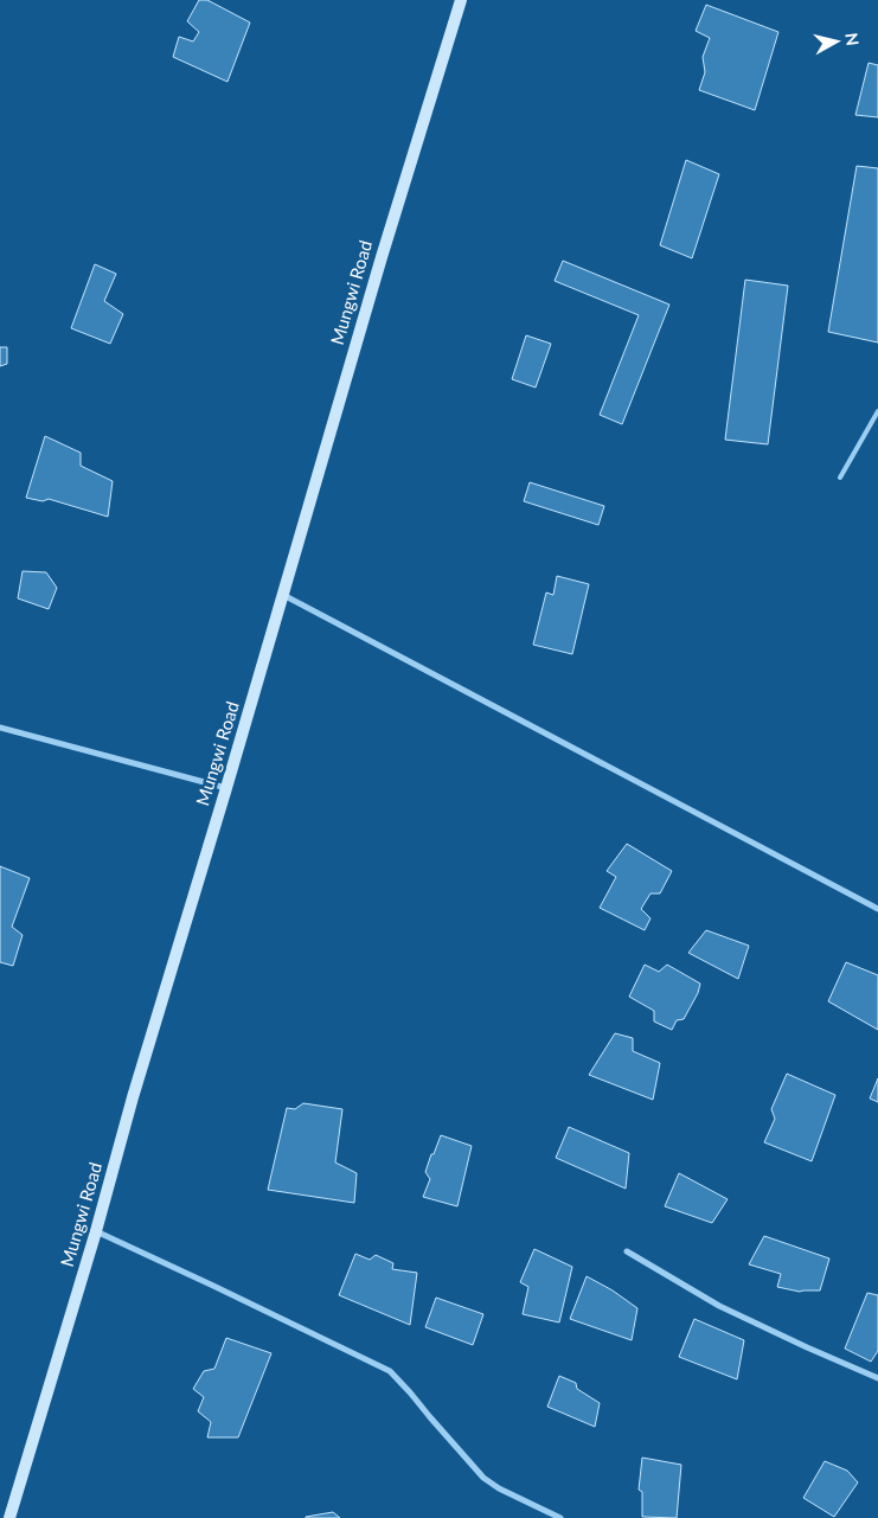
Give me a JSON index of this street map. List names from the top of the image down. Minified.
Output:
{"streets":{"main road":["Mungwi Road"]},"north":"right"}
